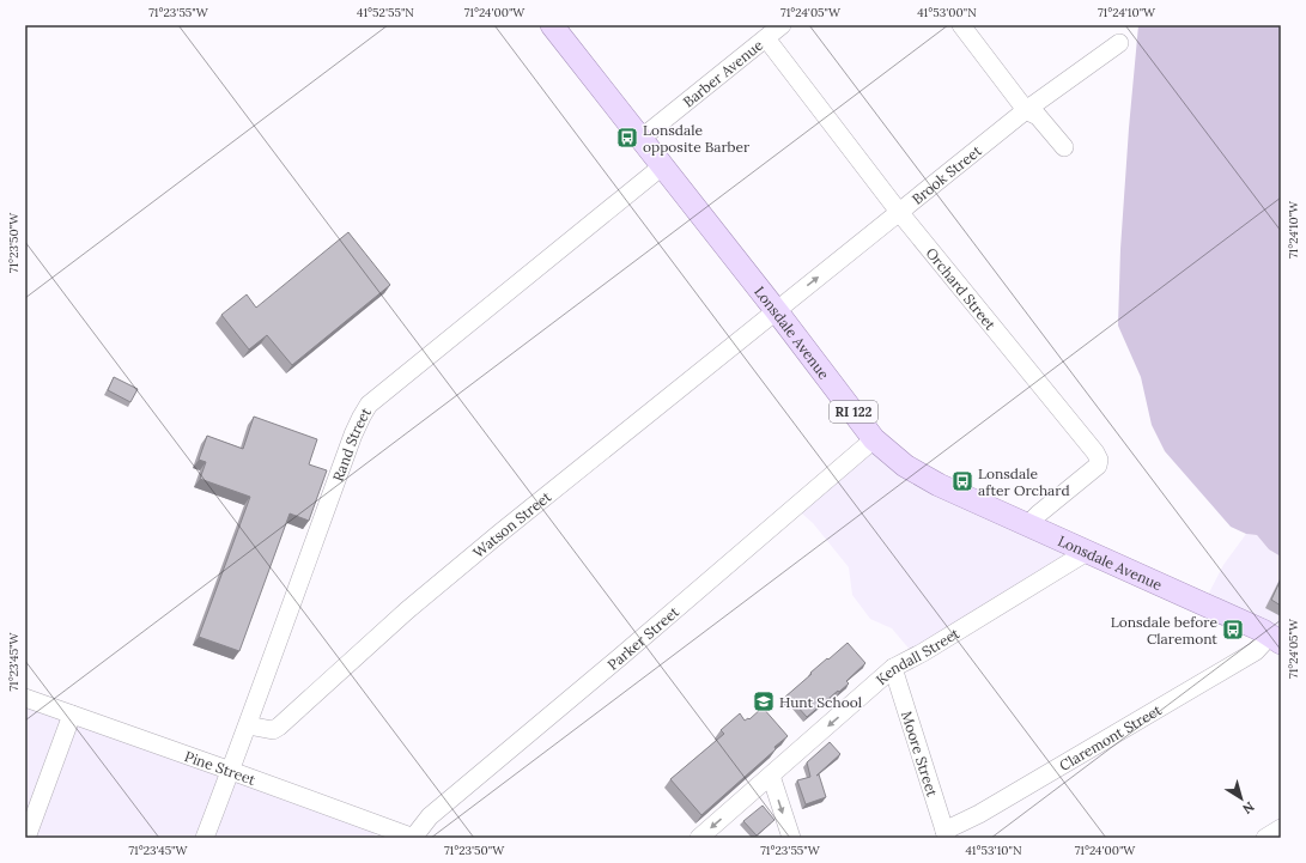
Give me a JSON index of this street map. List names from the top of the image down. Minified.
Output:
{"streets":{"main road":["Lonsdale Avenue","RI 122"],"street":["Barber Avenue","Brook Street","Orchard Street","Rand Street","Watson Street","Parker Street","Kendall Street","Claremont Street","Moore Street","Pine Street"]},"crossings":[["Barber Avenue","Orchard Street"],["Barber Avenue","Lonsdale Avenue"],["Brook Street","Orchard Street"],["Brook Street","Lonsdale Avenue"],["Brook Street","Watson Street"],["Orchard Street","Lonsdale Avenue"],["Lonsdale Avenue","Rand Street"],["Lonsdale Avenue","Watson Street"],["Lonsdale Avenue","Parker Street"],["Lonsdale Avenue","Kendall Street"],["Lonsdale Avenue","Claremont Street"],["Rand Street","Watson Street"],["Rand Street","Pine Street"],["Parker Street","Pine Street"],["Kendall Street","Moore Street"],["Claremont Street","Moore Street"]],"one_way":["Brook Street","Kendall Street"],"places":{"bus stop":["Lonsdale opposite Barber","Lonsdale after Orchard","Lonsdale before Claremont"],"school or university":["Hunt School"]},"north":"bottom right","coordinates":["71°23'55\"W","41°52'55\"N","71°24'00\"W","71°24'05\"W","41°53'00\"N","71°24'10\"W","71°23'50\"W","71°23'45\"W","41°53'10\"N"]}
